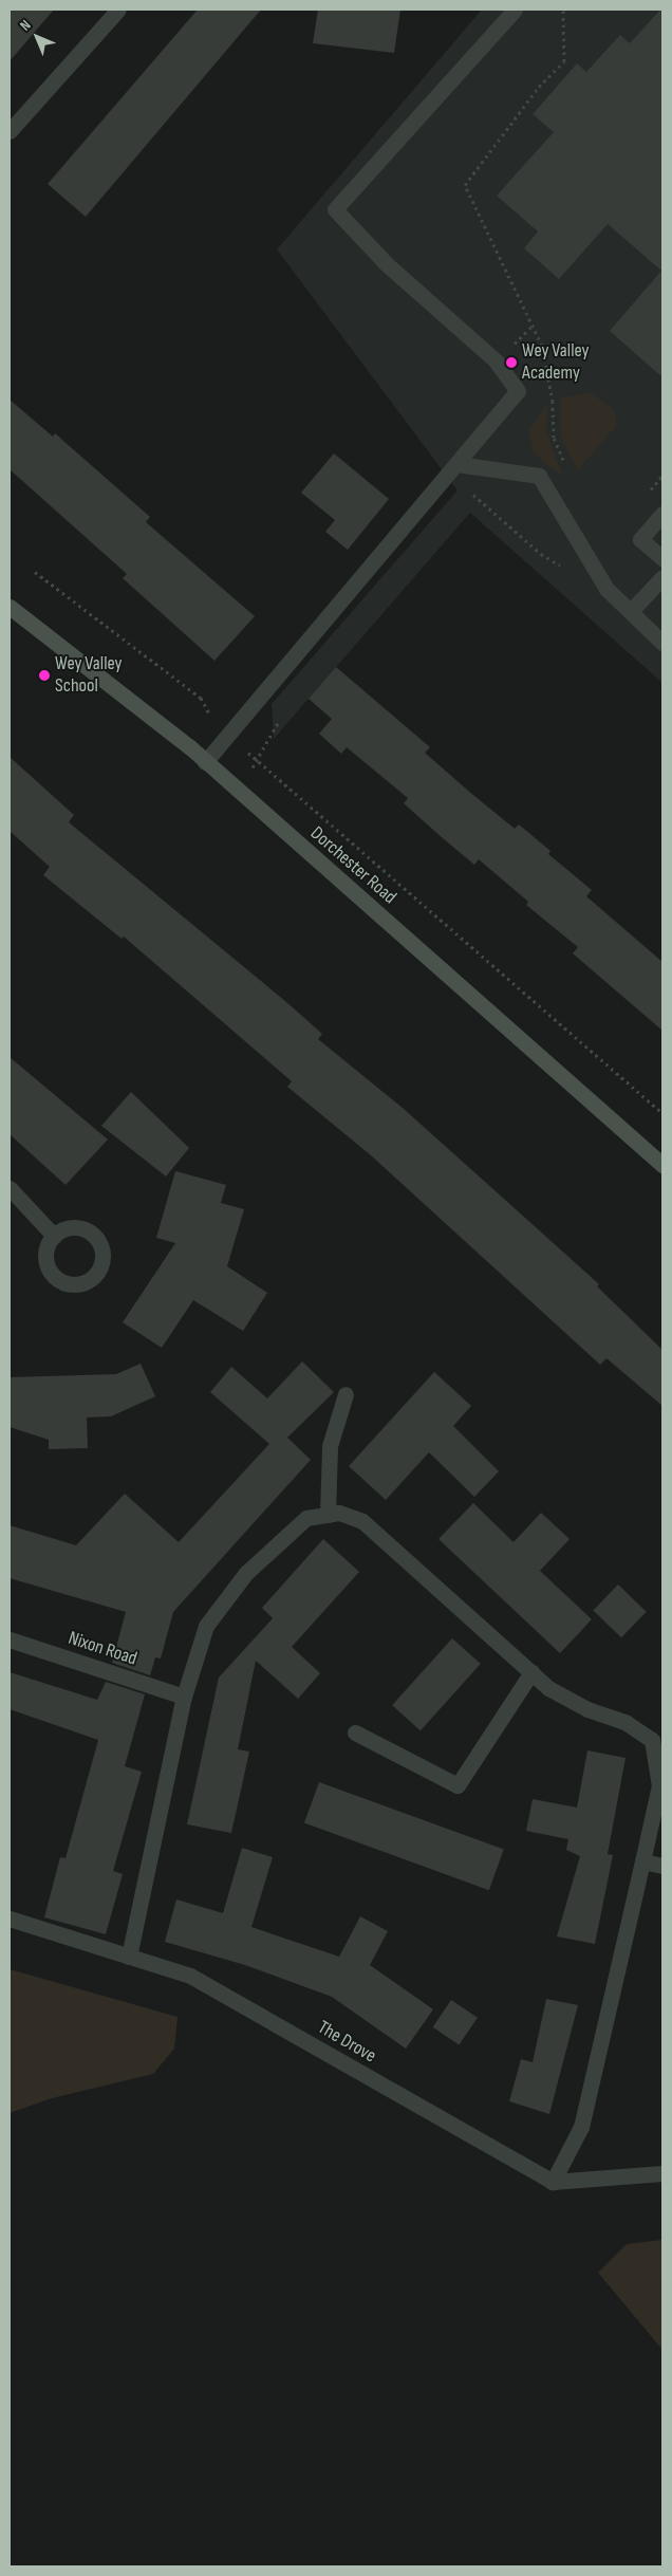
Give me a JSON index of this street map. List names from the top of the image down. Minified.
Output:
{"streets":{"main road":["Dorchester Road"],"street":["Nixon Road","The Drove"]},"places":["Wey Valley Academy","Wey Valley School"],"north":"top left"}
